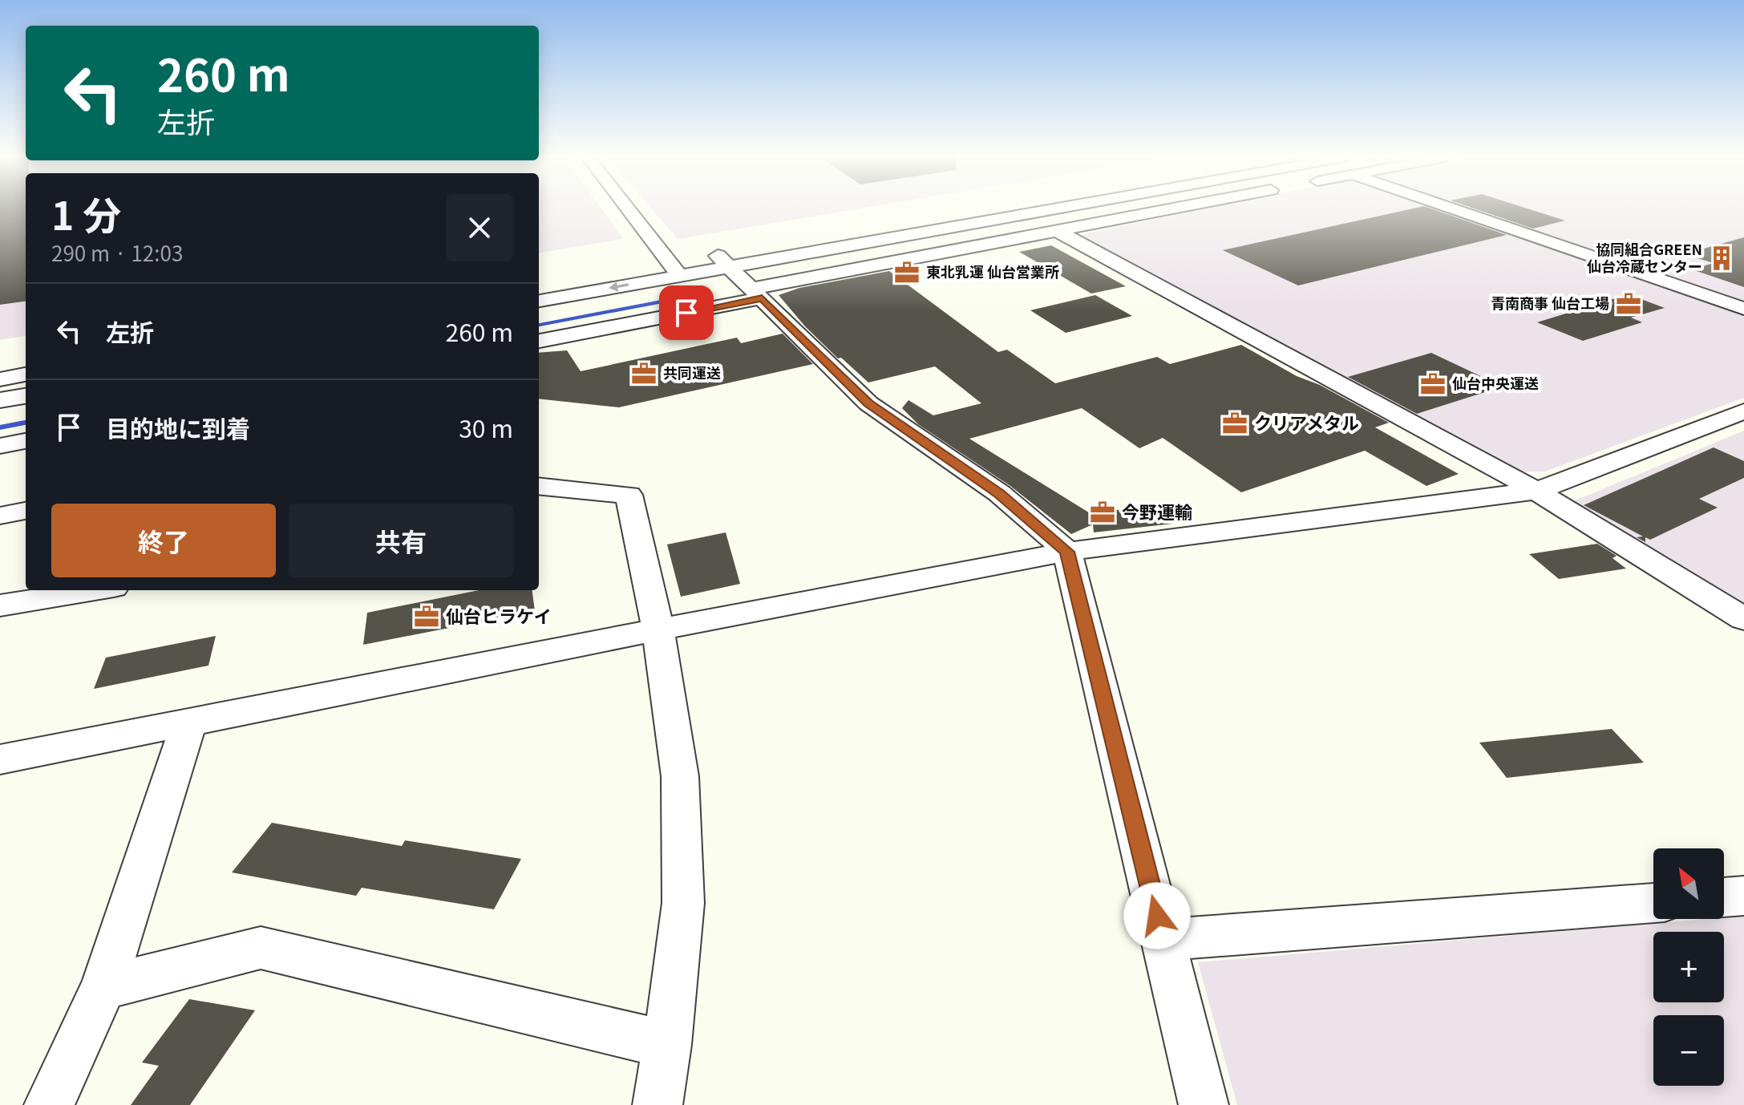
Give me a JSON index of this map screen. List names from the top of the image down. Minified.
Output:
{"places":{"building":["協同組合GREEN 仙台冷蔵センター"],"office":["東北乳運 仙台営業所","青南商事 仙台工場","共同運送","仙台中央運送","クリアメタル","今野運輸","仙台ヒラケイ"]},"north":"top left","page":{"turn":["260 m","左折"],"heading":["1 分","290 m · 12:03"],"list":[{"name":"左折","value":"260 m"},{"name":"目的地に到着","value":"30 m"}],"buttons":["終了","共有"],"map_buttons":["+","−"]}}
